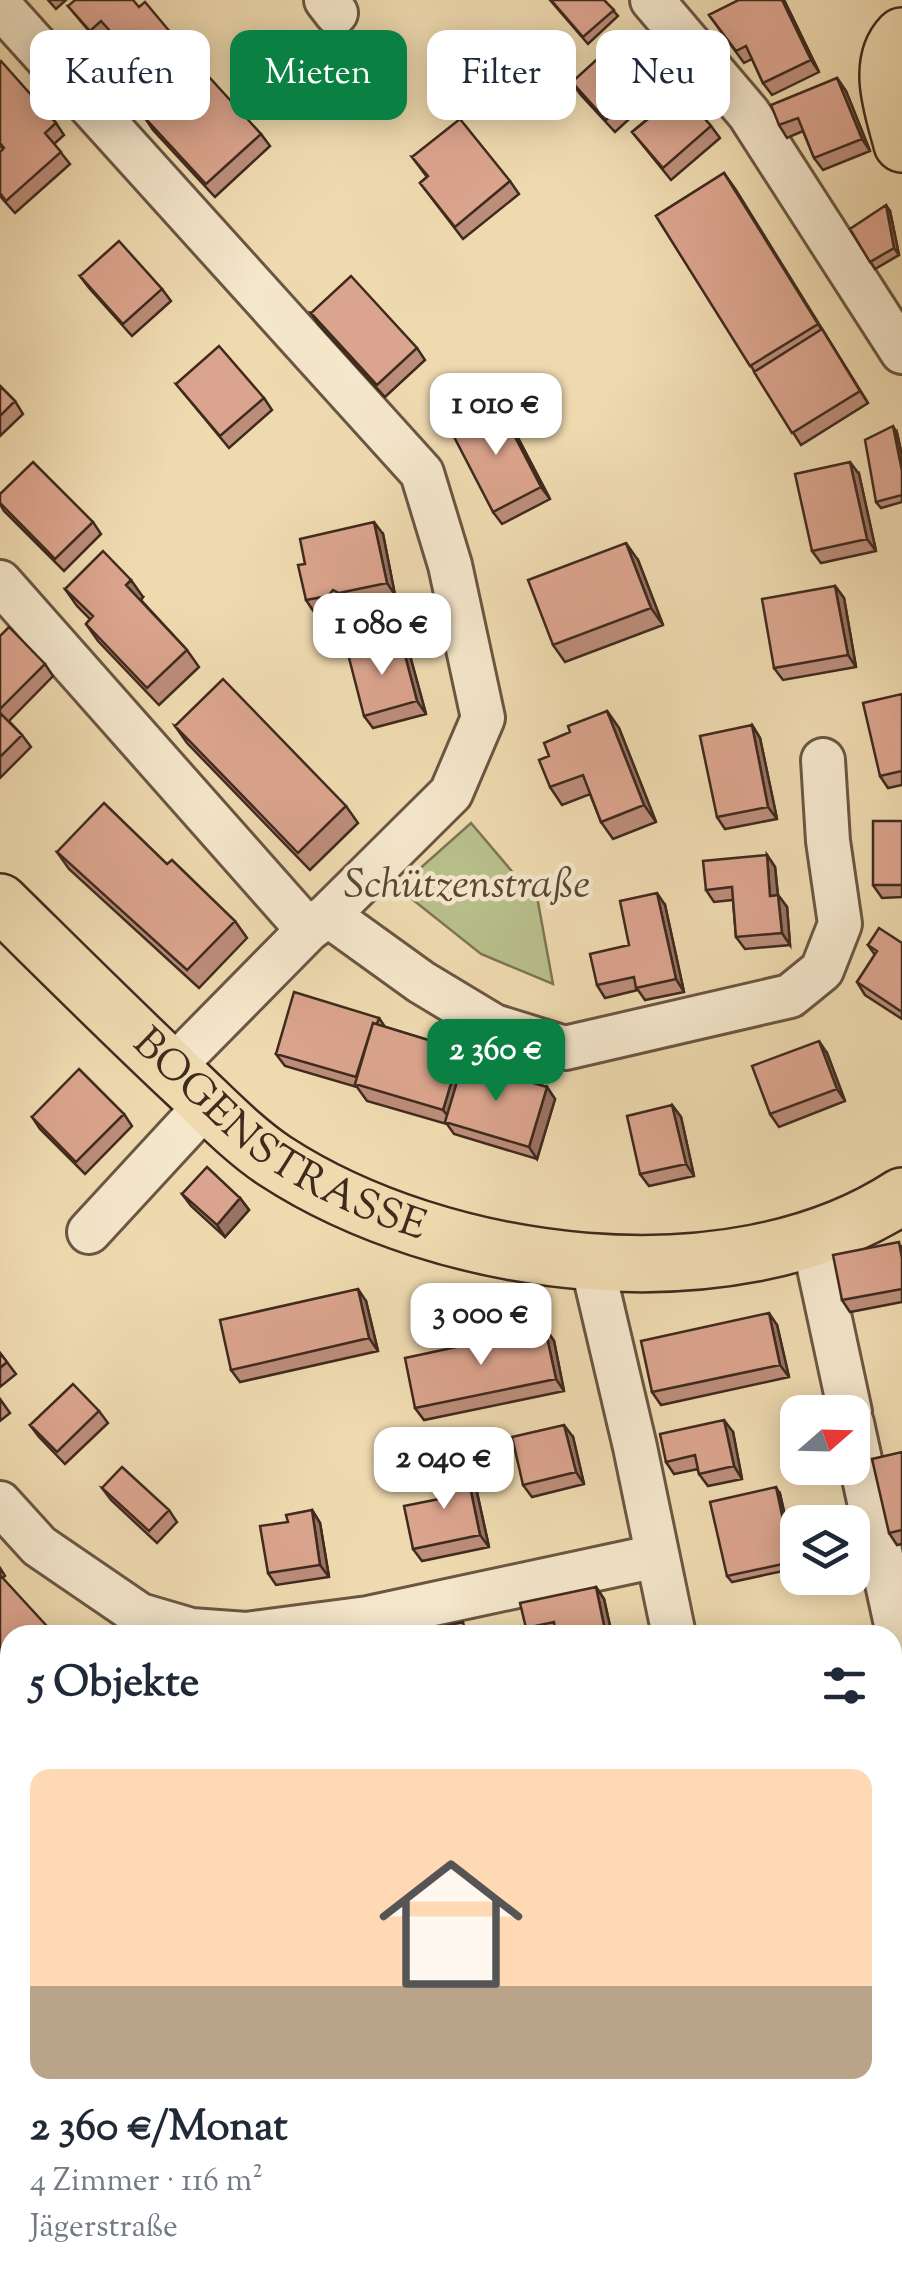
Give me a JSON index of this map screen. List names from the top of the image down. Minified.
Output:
{"streets":{"main road":["BOGENSTRASSE"]},"parks":["Schützenstraße"],"north":"right","page":{"chip":["Kaufen","Mieten","Filter","Neu"],"price":["1 010 €","1 080 €","2 360 €","3 000 €","2 040 €"],"heading":"5 Objekte","list":[{"name":"2 360 €/Monat","note":"4 Zimmer · 116 m² · Jägerstraße"}]}}
